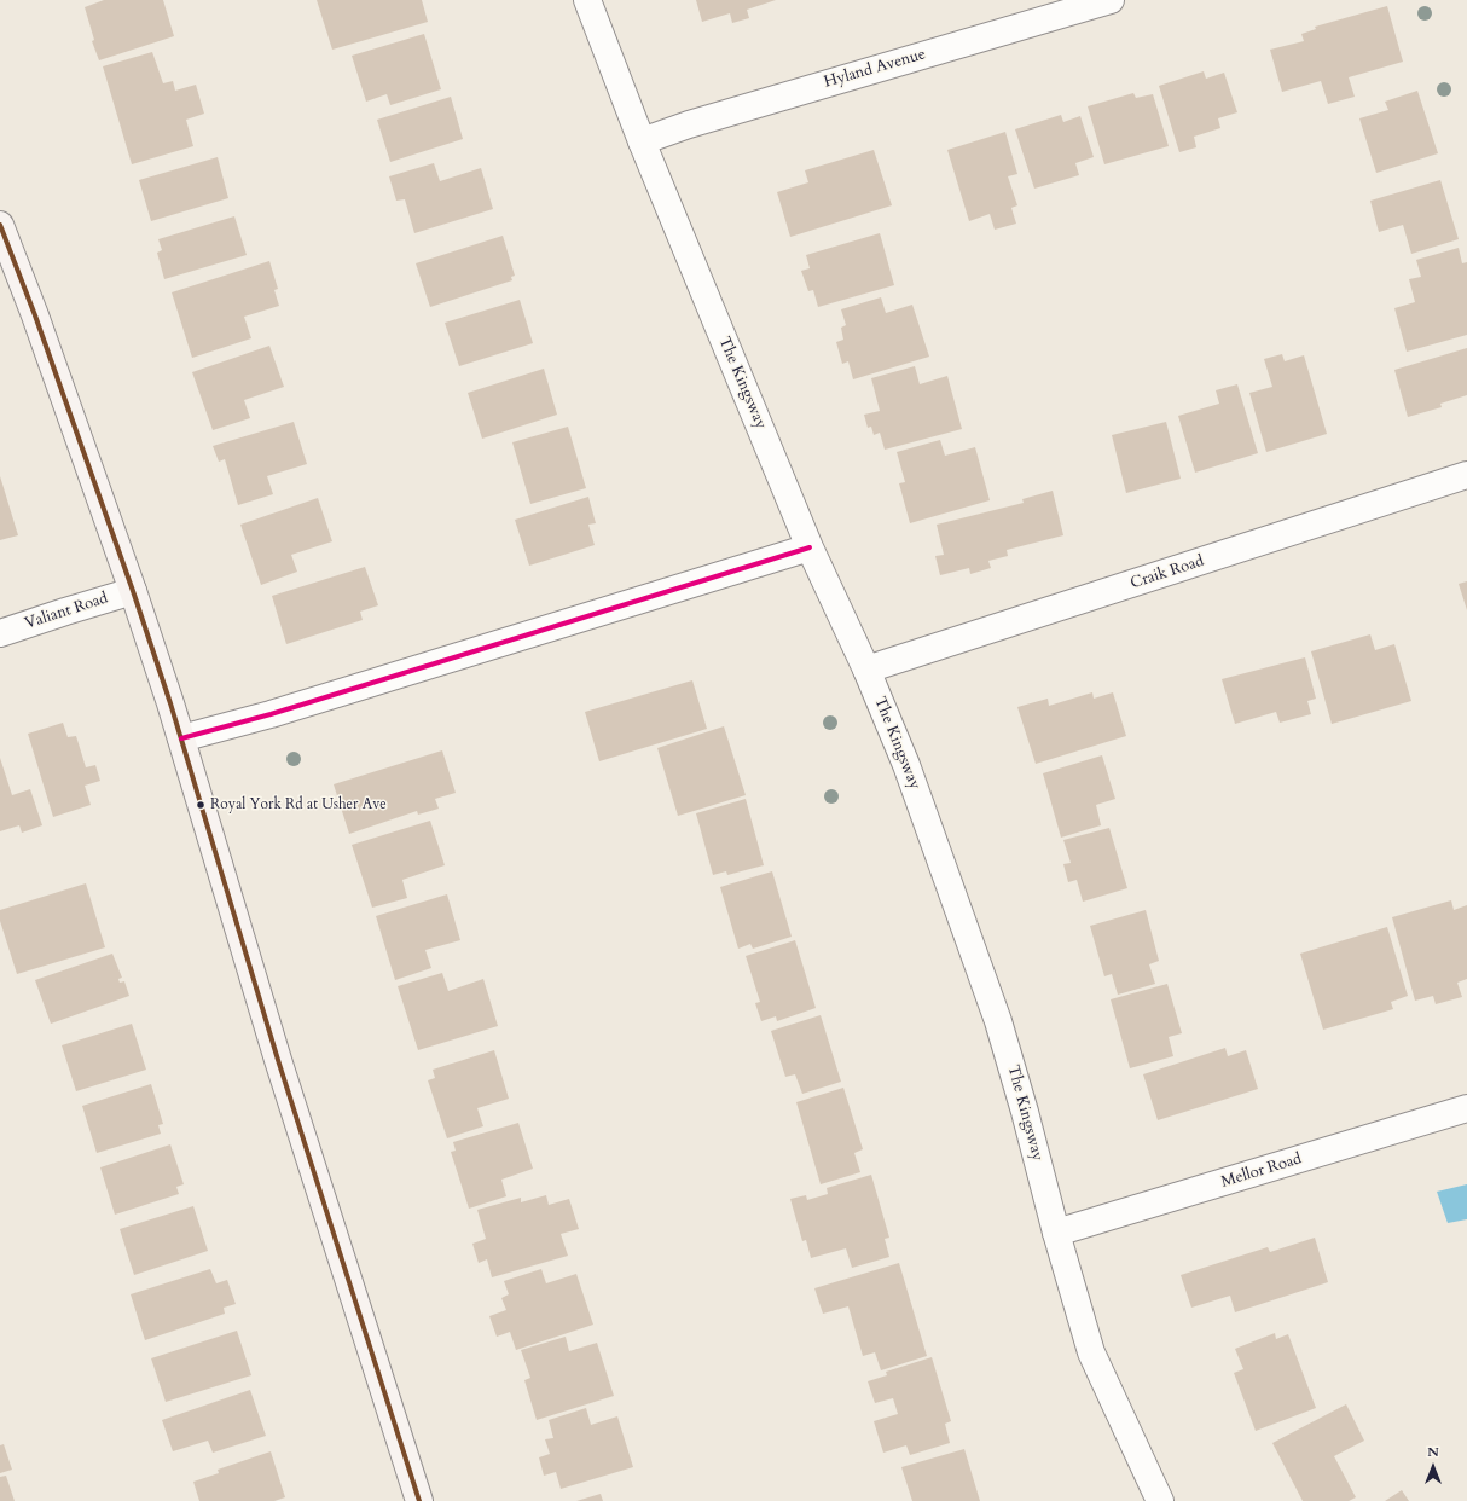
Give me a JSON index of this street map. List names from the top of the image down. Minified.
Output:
{"streets":{"street":["Hyland Avenue","The Kingsway","Craik Road","Valiant Road","Mellor Road"]},"crossings":[["Hyland Avenue","The Kingsway"],["The Kingsway","Craik Road"],["The Kingsway","Mellor Road"]],"places":["Royal York Rd at Usher Ave"],"north":"top"}
